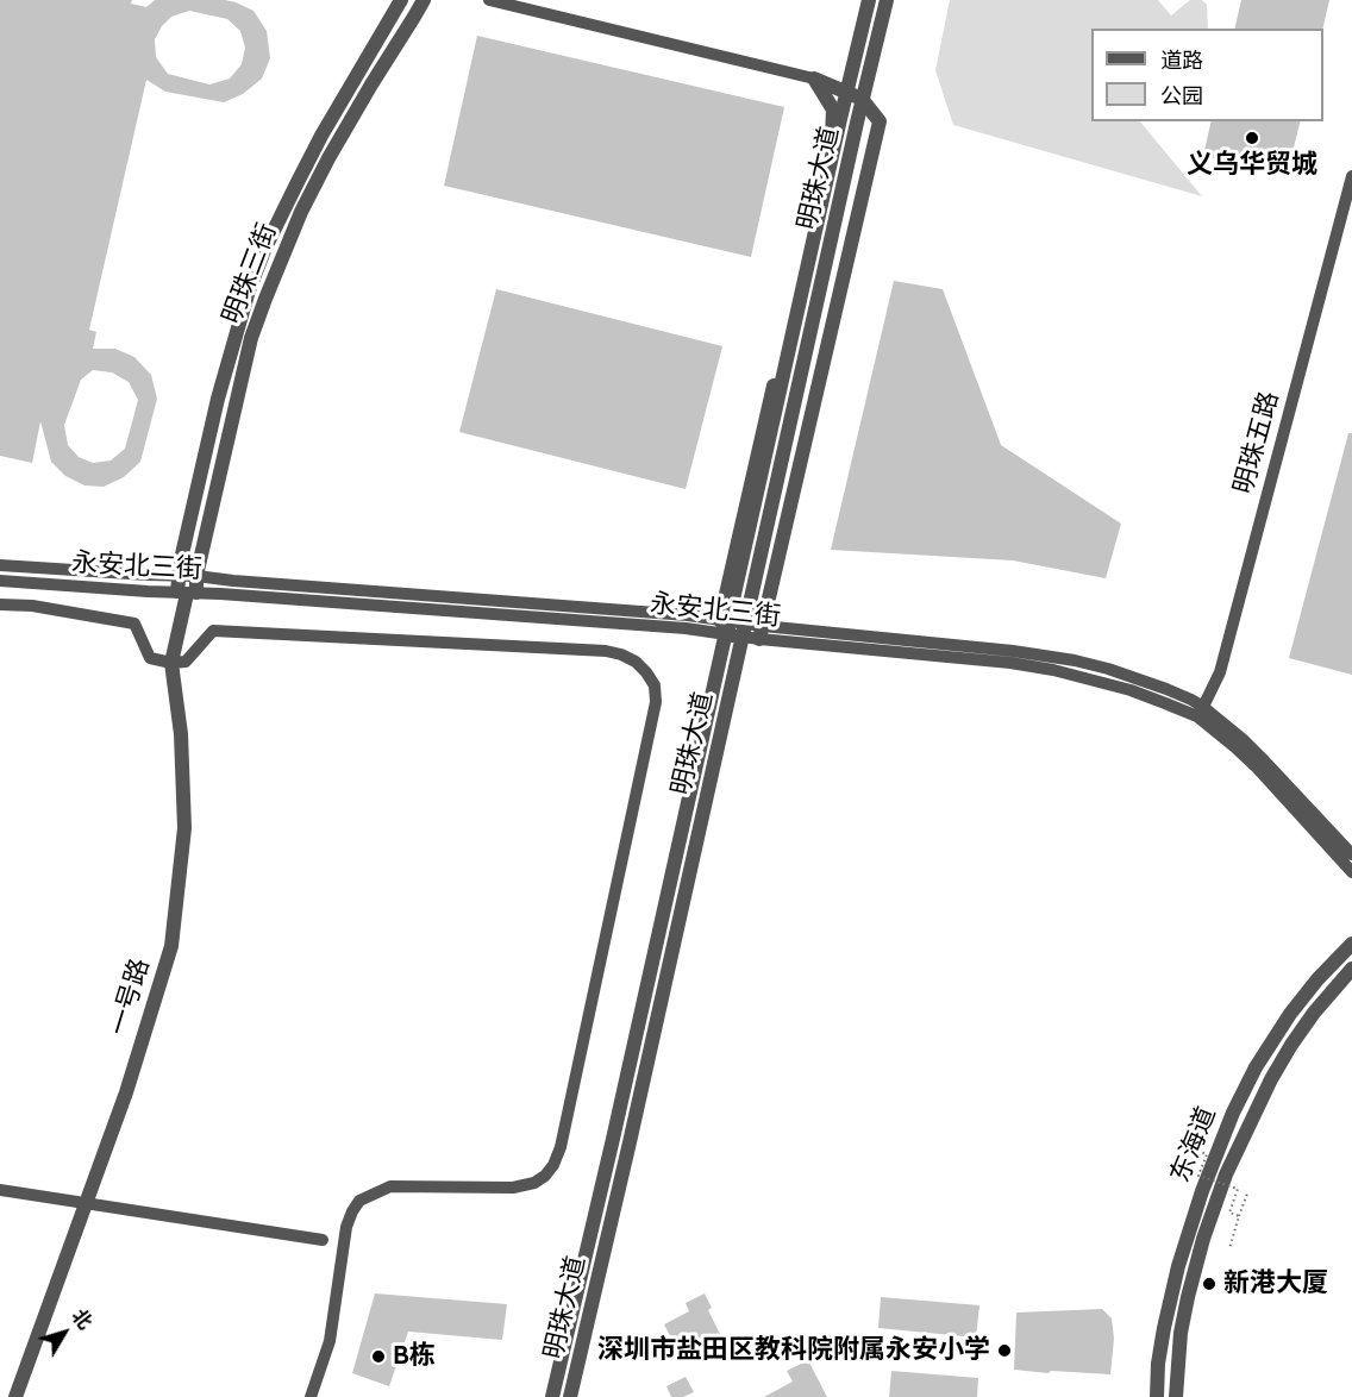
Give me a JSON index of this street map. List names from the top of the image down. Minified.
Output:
{"streets":{"street":["明珠大道","明珠三街","明珠五路","永安北三街","一号路","东海道"]},"crossings":[["明珠大道","永安北三街"],["明珠三街","永安北三街"],["明珠三街","一号路"],["明珠五路","永安北三街"],["永安北三街","一号路"]],"places":["义乌华贸城","新港大厦","深圳市盐田区教科院附属永安小学","B栋"],"legend":["道路","公园"],"north":"top right"}
